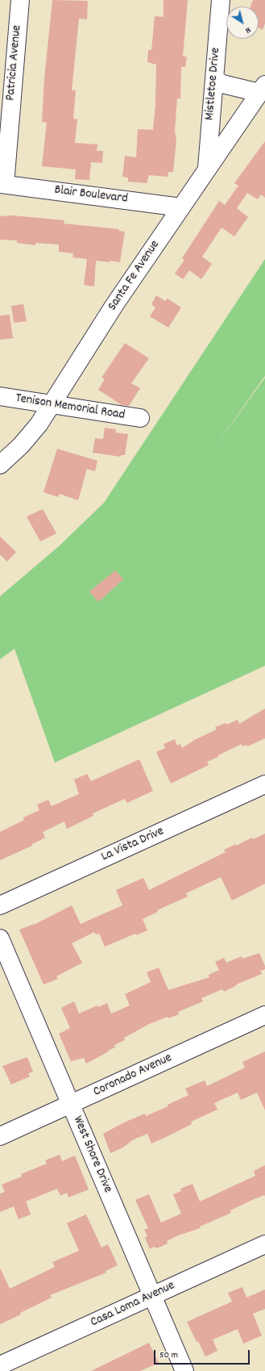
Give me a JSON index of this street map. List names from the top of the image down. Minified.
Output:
{"streets":{"street":["Patricia Avenue","Mistletoe Drive","Blair Boulevard","Santa Fe Avenue","Tenison Memorial Road","La Vista Drive","Coronado Avenue","West Shore Drive","Casa Loma Avenue"]},"crossings":[["Patricia Avenue","Blair Boulevard"],["Mistletoe Drive","Santa Fe Avenue"],["Blair Boulevard","Santa Fe Avenue"],["Santa Fe Avenue","Tenison Memorial Road"],["Coronado Avenue","West Shore Drive"],["West Shore Drive","Casa Loma Avenue"]],"scale_bar":"50 m","north":"bottom right"}
